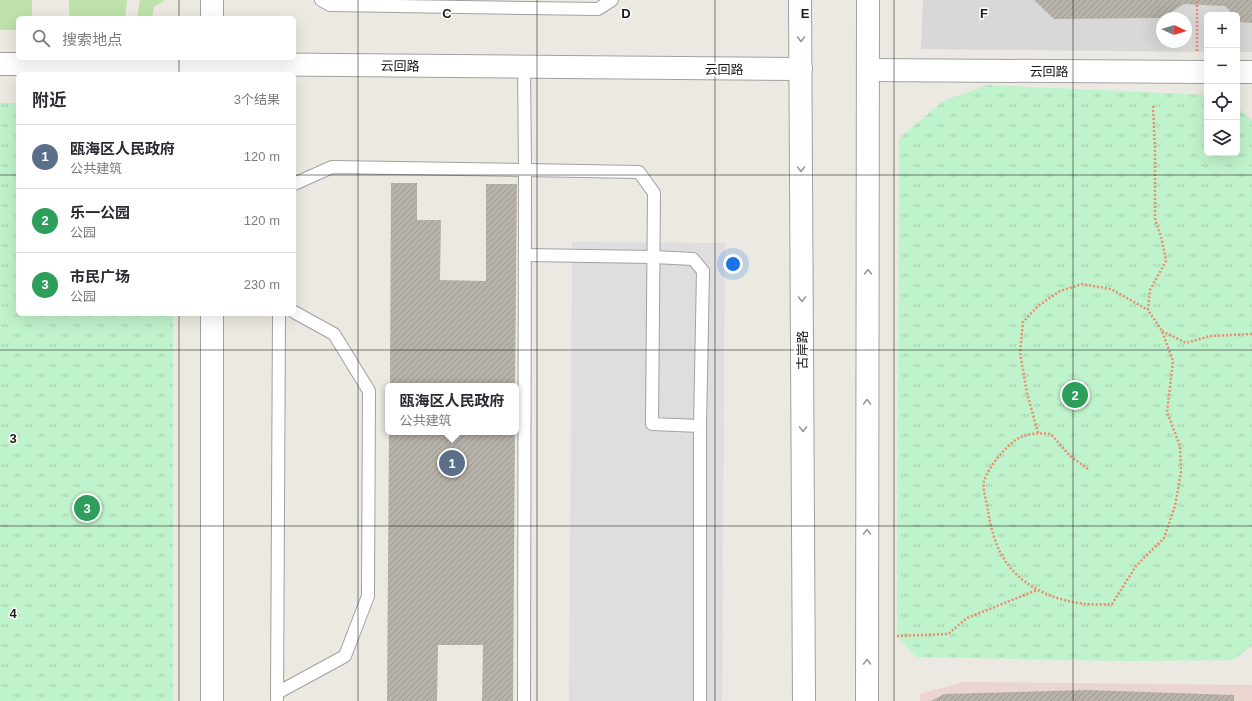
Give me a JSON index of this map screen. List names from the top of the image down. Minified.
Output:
{"streets":{"street":["云回路","古岸路"]},"crossings":[["云回路","古岸路"]],"north":"right","page":{"map_buttons":["+","−"],"search":"搜索地点","heading":["附近","3个结果"],"list":[{"mark":"1","name":"瓯海区人民政府","note":"公共建筑","value":"120 m"},{"mark":"2","name":"乐一公园","note":"公园","value":"120 m"},{"mark":"3","name":"市民广场","note":"公园","value":"230 m"}],"pins":["2","1","3"],"popup":["瓯海区人民政府","公共建筑"]},"grid":{"columns":["C","D","E","F"],"rows":["3","4"]}}
